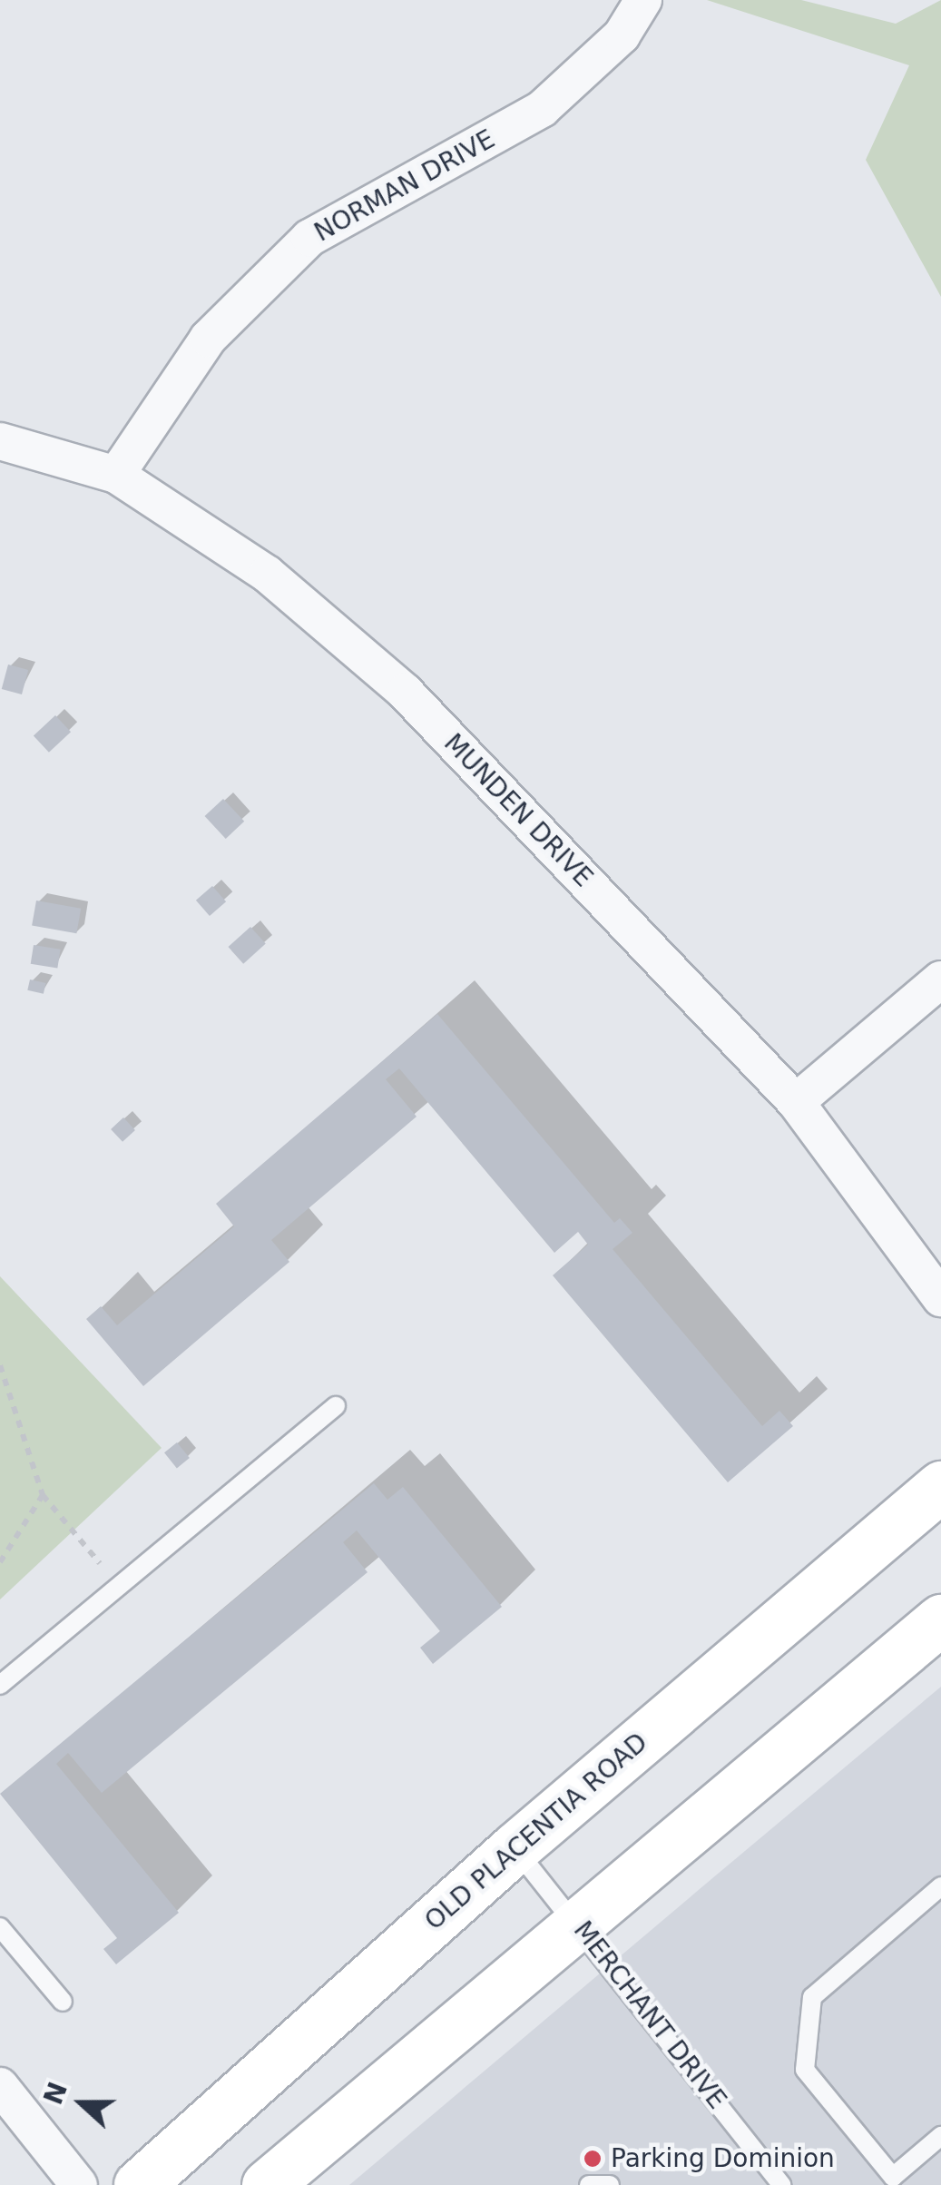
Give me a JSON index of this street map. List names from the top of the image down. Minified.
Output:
{"streets":{"main road":["OLD PLACENTIA ROAD"],"street":["NORMAN DRIVE","MUNDEN DRIVE"],"lane":["MERCHANT DRIVE"]},"crossings":[["NORMAN DRIVE","MUNDEN DRIVE"],["OLD PLACENTIA ROAD","MERCHANT DRIVE"]],"places":["Parking Dominion"],"north":"left"}
